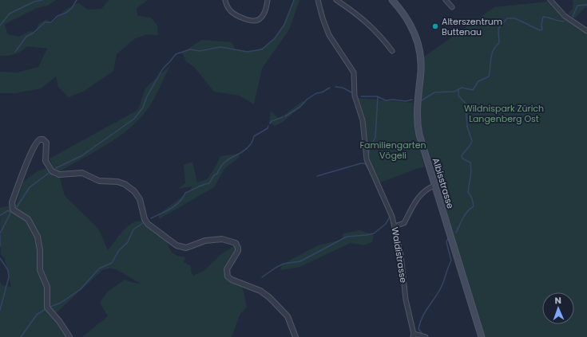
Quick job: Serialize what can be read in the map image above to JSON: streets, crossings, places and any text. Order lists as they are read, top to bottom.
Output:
{
  "streets": {
    "main road": ["Albisstrasse"],
    "street": ["Waldistrasse"]
  },
  "parks": ["Wildnispark Zürich Langenberg Ost", "Familiengarten Vögeli"],
  "places": ["Alterszentrum Buttenau"],
  "north": "top"
}
